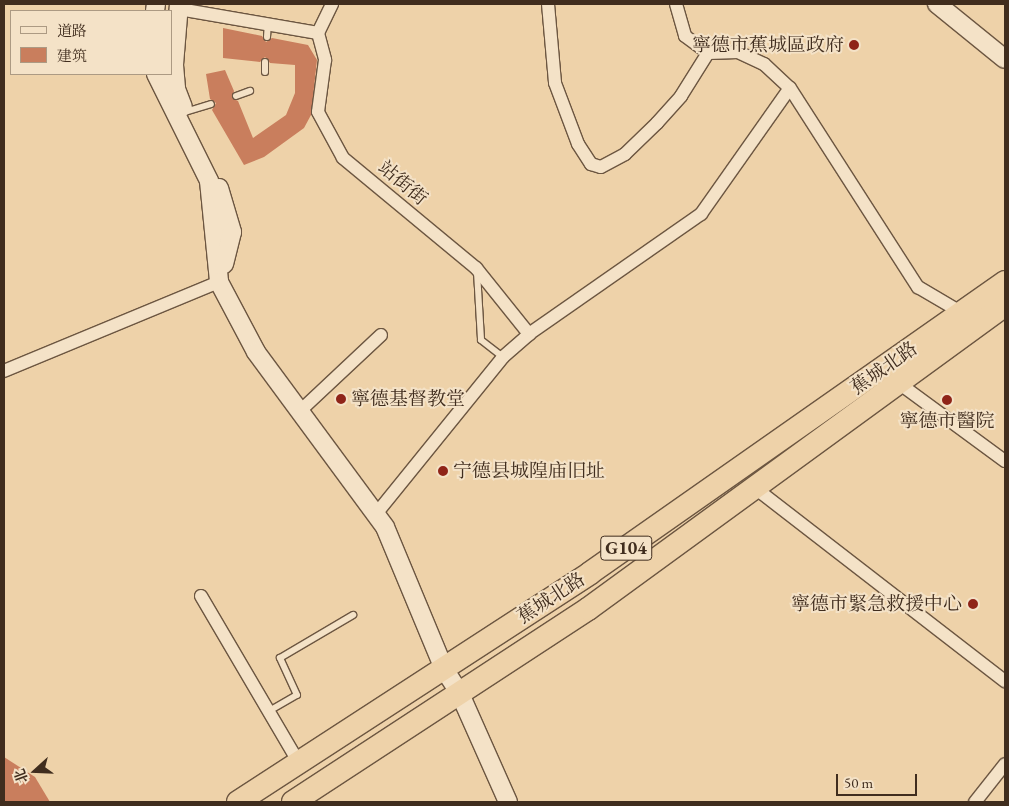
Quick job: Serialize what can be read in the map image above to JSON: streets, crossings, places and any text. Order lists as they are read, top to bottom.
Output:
{
  "streets": {
    "highway": ["蕉城北路", "G104"],
    "street": ["站街街"]
  },
  "places": [
    "寧德市蕉城區政府",
    "寧德基督教堂",
    "寧德市醫院",
    "宁德县城隍庙旧址",
    "寧德市緊急救援中心"
  ],
  "legend": ["道路", "建筑"],
  "scale_bar": "50 m",
  "north": "left"
}
